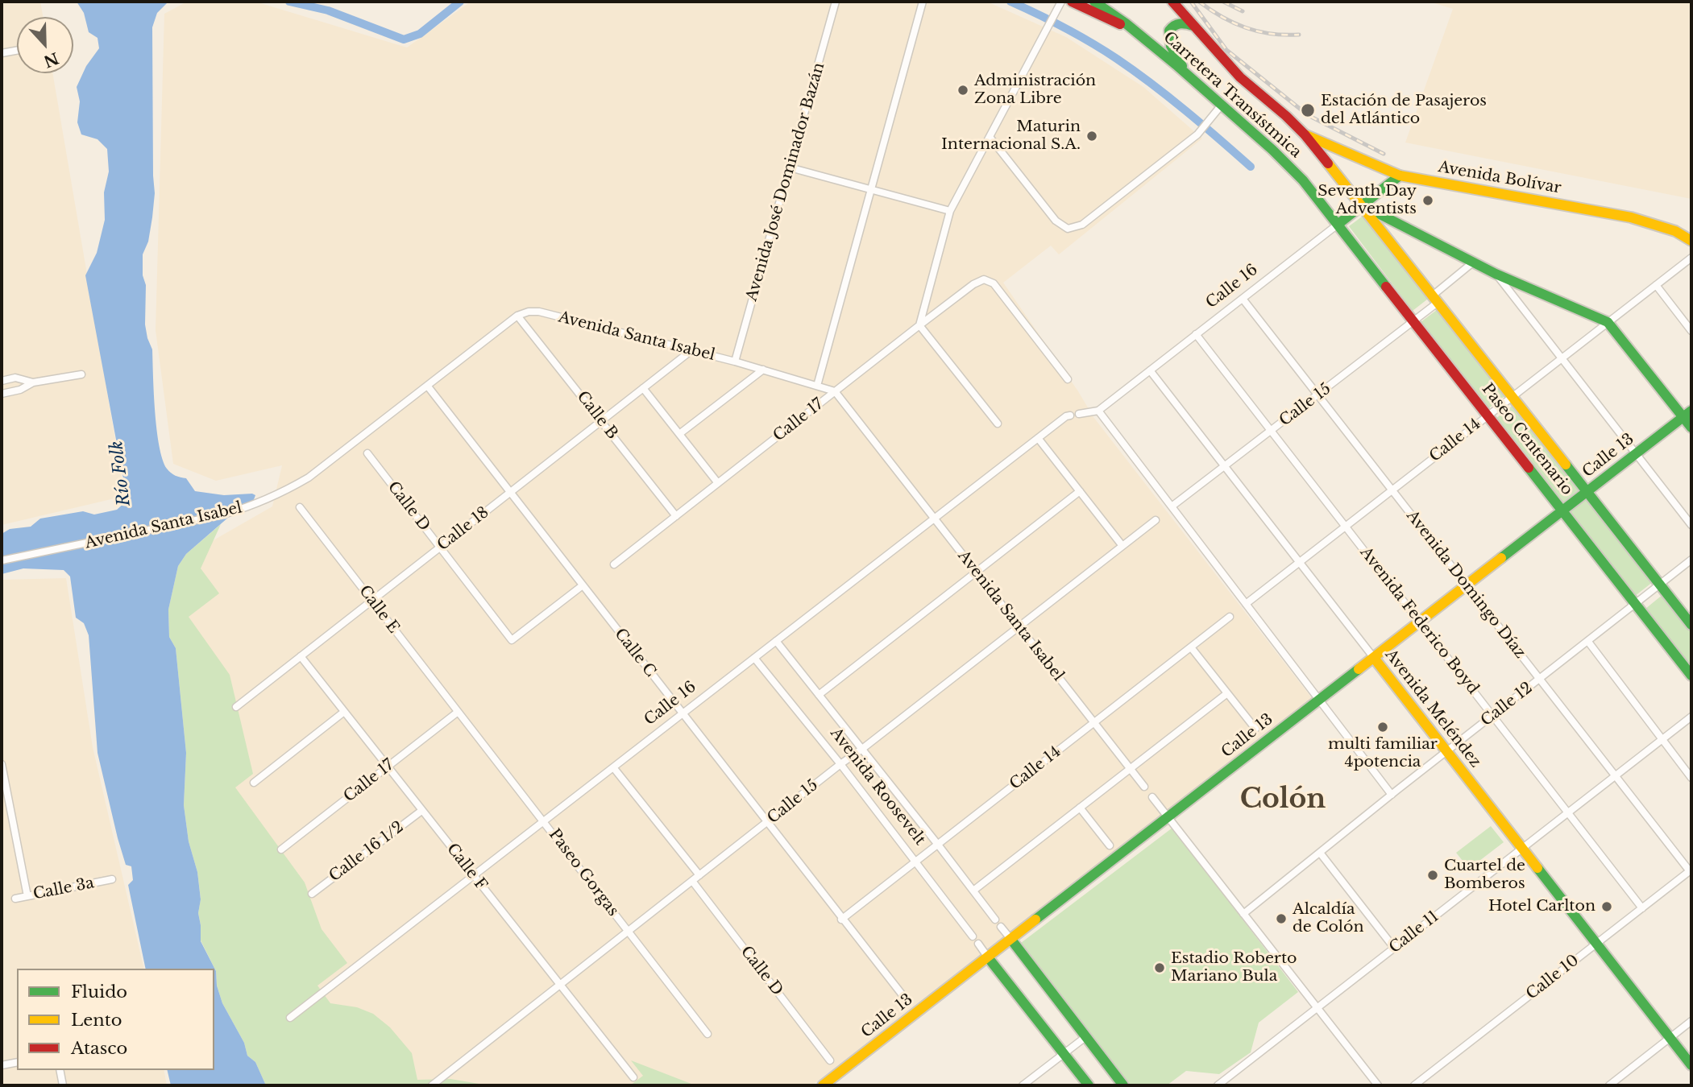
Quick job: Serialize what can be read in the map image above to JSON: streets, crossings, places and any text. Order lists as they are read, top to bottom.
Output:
{
  "streets": {
    "main road": [
      "Carretera Transístmica",
      "Avenida Bolívar",
      "Calle 16",
      "Paseo Centenario",
      "Calle 13",
      "Avenida Meléndez"
    ],
    "street": [
      "Avenida José Dominador Bazán",
      "Avenida Santa Isabel",
      "Calle 15",
      "Calle B",
      "Calle 17",
      "Calle 14",
      "Calle D",
      "Calle 18",
      "Avenida Domingo Díaz",
      "Calle E",
      "Avenida Federico Boyd",
      "Calle C",
      "Calle 12",
      "Avenida Roosevelt",
      "Calle 16 1/2",
      "Calle F",
      "Paseo Gorgas",
      "Calle 3a",
      "Calle 11",
      "Calle 10"
    ]
  },
  "crossings": [
    ["Carretera Transístmica", "Avenida Bolívar"],
    ["Carretera Transístmica", "Calle 16"],
    ["Carretera Transístmica", "Paseo Centenario"],
    ["Avenida Bolívar", "Calle 16"],
    ["Avenida José Dominador Bazán", "Avenida Santa Isabel"],
    ["Calle 16", "Avenida Santa Isabel"],
    ["Calle 16", "Paseo Centenario"],
    ["Calle 16", "Avenida Domingo Díaz"],
    ["Calle 16", "Avenida Federico Boyd"],
    ["Calle 16", "Calle C"],
    ["Calle 16", "Avenida Meléndez"],
    ["Calle 16", "Avenida Roosevelt"],
    ["Calle 16", "Calle F"],
    ["Calle 16", "Paseo Gorgas"],
    ["Avenida Santa Isabel", "Calle 15"],
    ["Avenida Santa Isabel", "Calle B"],
    ["Avenida Santa Isabel", "Calle 17"],
    ["Avenida Santa Isabel", "Calle 14"],
    ["Avenida Santa Isabel", "Calle 18"],
    ["Avenida Santa Isabel", "Calle C"],
    ["Calle 15", "Paseo Centenario"],
    ["Calle 15", "Calle D"],
    ["Calle 15", "Avenida Domingo Díaz"],
    ["Calle 15", "Avenida Federico Boyd"],
    ["Calle 15", "Calle C"],
    ["Calle 15", "Avenida Meléndez"],
    ["Calle 15", "Avenida Roosevelt"],
    ["Calle 15", "Calle F"],
    ["Calle 15", "Paseo Gorgas"],
    ["Calle B", "Calle 17"],
    ["Calle B", "Calle 18"],
    ["Calle 17", "Calle E"],
    ["Calle 17", "Calle F"],
    ["Calle 17", "Paseo Gorgas"],
    ["Paseo Centenario", "Calle 14"],
    ["Paseo Centenario", "Calle 13"],
    ["Paseo Centenario", "Calle 12"],
    ["Calle 14", "Avenida Domingo Díaz"],
    ["Calle 14", "Avenida Federico Boyd"],
    ["Calle 14", "Calle C"],
    ["Calle 14", "Avenida Meléndez"],
    ["Calle 14", "Avenida Roosevelt"],
    ["Calle 13", "Calle D"],
    ["Calle 13", "Avenida Domingo Díaz"],
    ["Calle 13", "Avenida Federico Boyd"],
    ["Calle 13", "Avenida Meléndez"],
    ["Calle D", "Calle 18"],
    ["Calle D", "Calle C"],
    ["Calle 18", "Calle E"],
    ["Calle 18", "Calle C"],
    ["Calle 18", "Calle F"],
    ["Avenida Domingo Díaz", "Calle 12"],
    ["Avenida Domingo Díaz", "Calle 11"],
    ["Avenida Domingo Díaz", "Calle 10"],
    ["Calle E", "Paseo Gorgas"],
    ["Avenida Federico Boyd", "Calle 12"],
    ["Avenida Federico Boyd", "Calle 11"],
    ["Avenida Federico Boyd", "Calle 10"],
    ["Calle 12", "Avenida Meléndez"],
    ["Avenida Meléndez", "Calle 11"],
    ["Avenida Meléndez", "Calle 10"],
    ["Calle 16 1/2", "Calle F"]
  ],
  "districts": ["Colón"],
  "water": ["Río Folk"],
  "places": [
    "Administración Zona Libre",
    "Estación de Pasajeros del Atlántico",
    "Maturin Internacional S.A.",
    "Seventh Day Adventists",
    "multi familiar 4potencia",
    "Cuartel de Bomberos",
    "Hotel Carlton",
    "Alcaldía de Colón",
    "Estadio Roberto Mariano Bula"
  ],
  "legend": ["Fluido", "Lento", "Atasco"],
  "north": "bottom"
}
